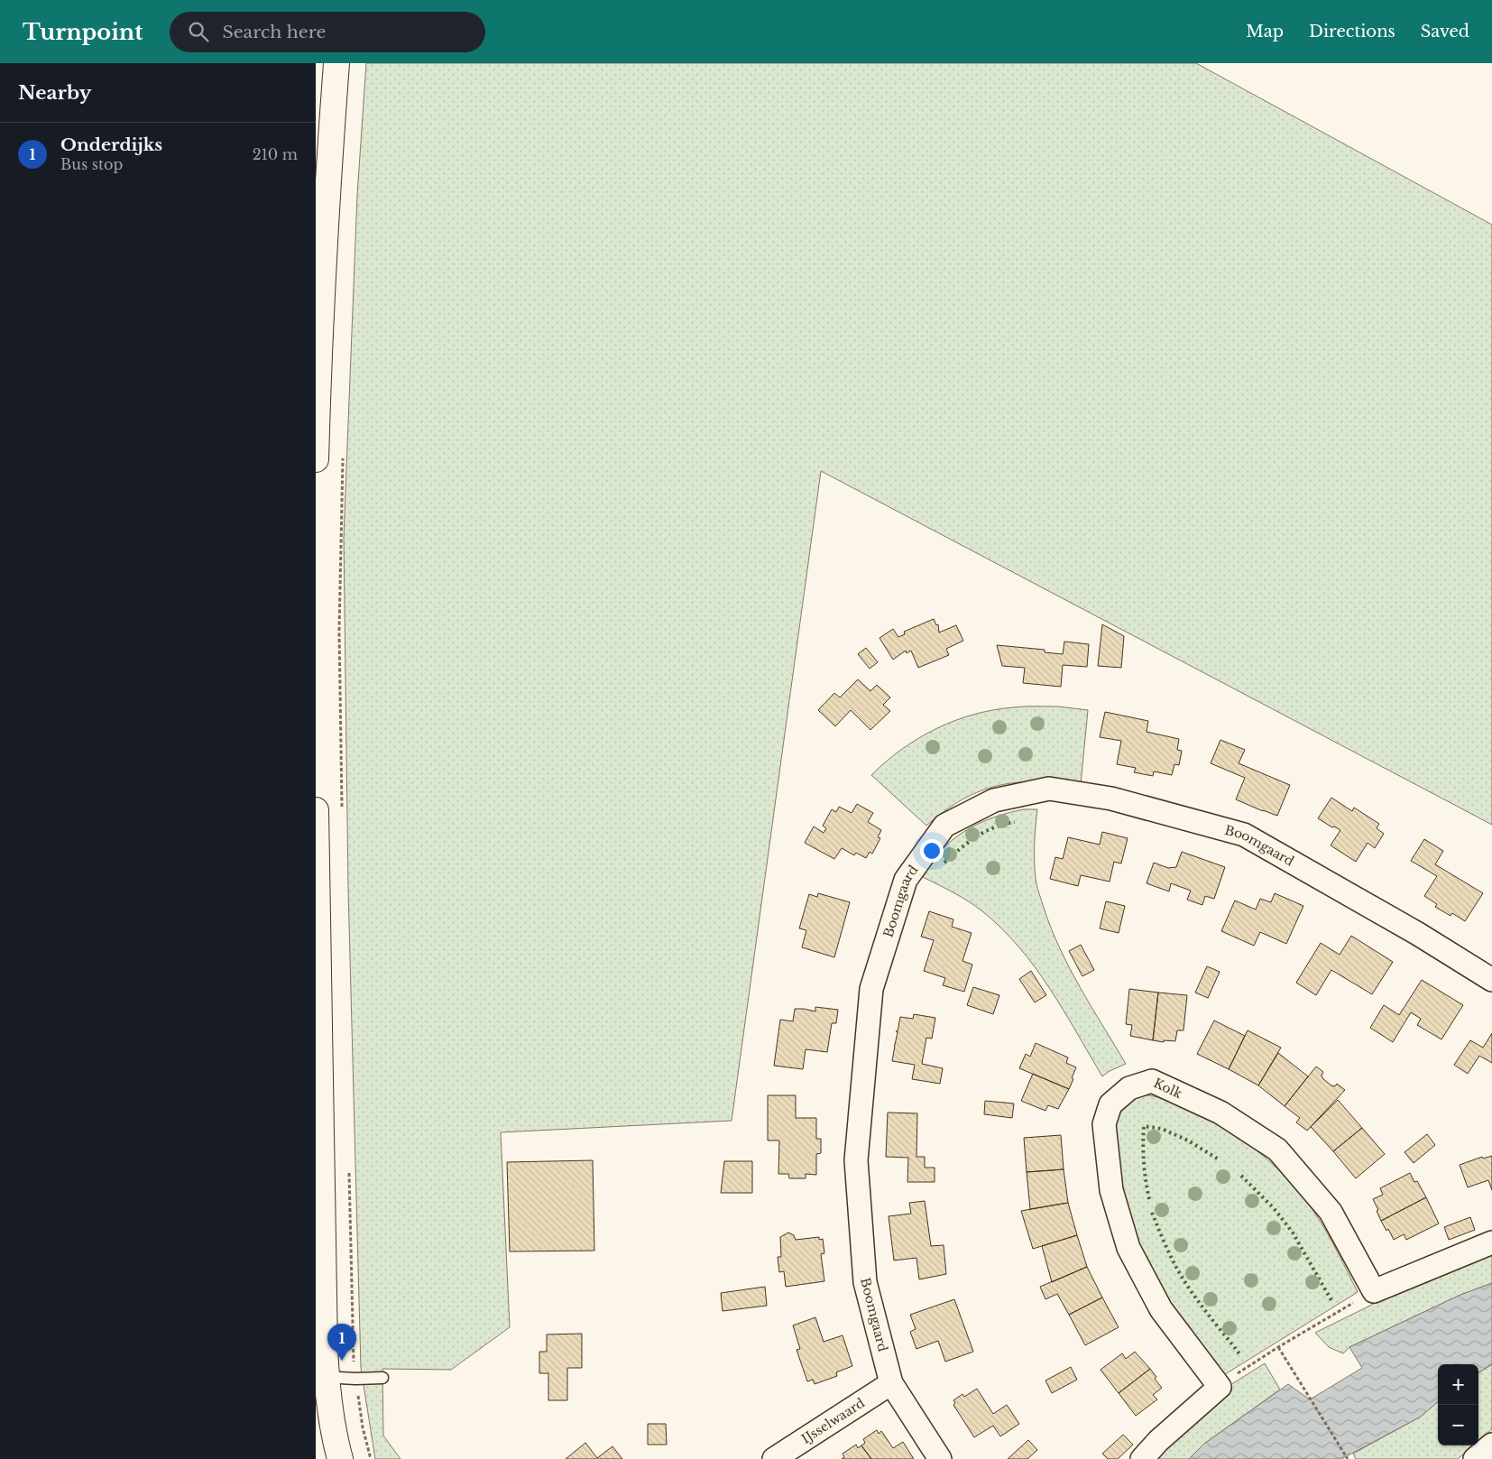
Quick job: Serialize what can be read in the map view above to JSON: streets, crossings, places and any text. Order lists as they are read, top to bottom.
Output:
{
  "streets": {
    "street": ["Boomgaard", "Kolk", "IJsselwaard"]
  },
  "crossings": [
    ["Boomgaard", "IJsselwaard"]
  ],
  "page": {
    "header": "Turnpoint",
    "search": "Search here",
    "nav": ["Map", "Directions", "Saved"],
    "heading": "Nearby",
    "list": [
      {
        "mark": "1",
        "name": "Onderdijks",
        "note": "Bus stop",
        "value": "210 m"
      }
    ],
    "pins": "1",
    "map_buttons": ["+", "−"]
  }
}
